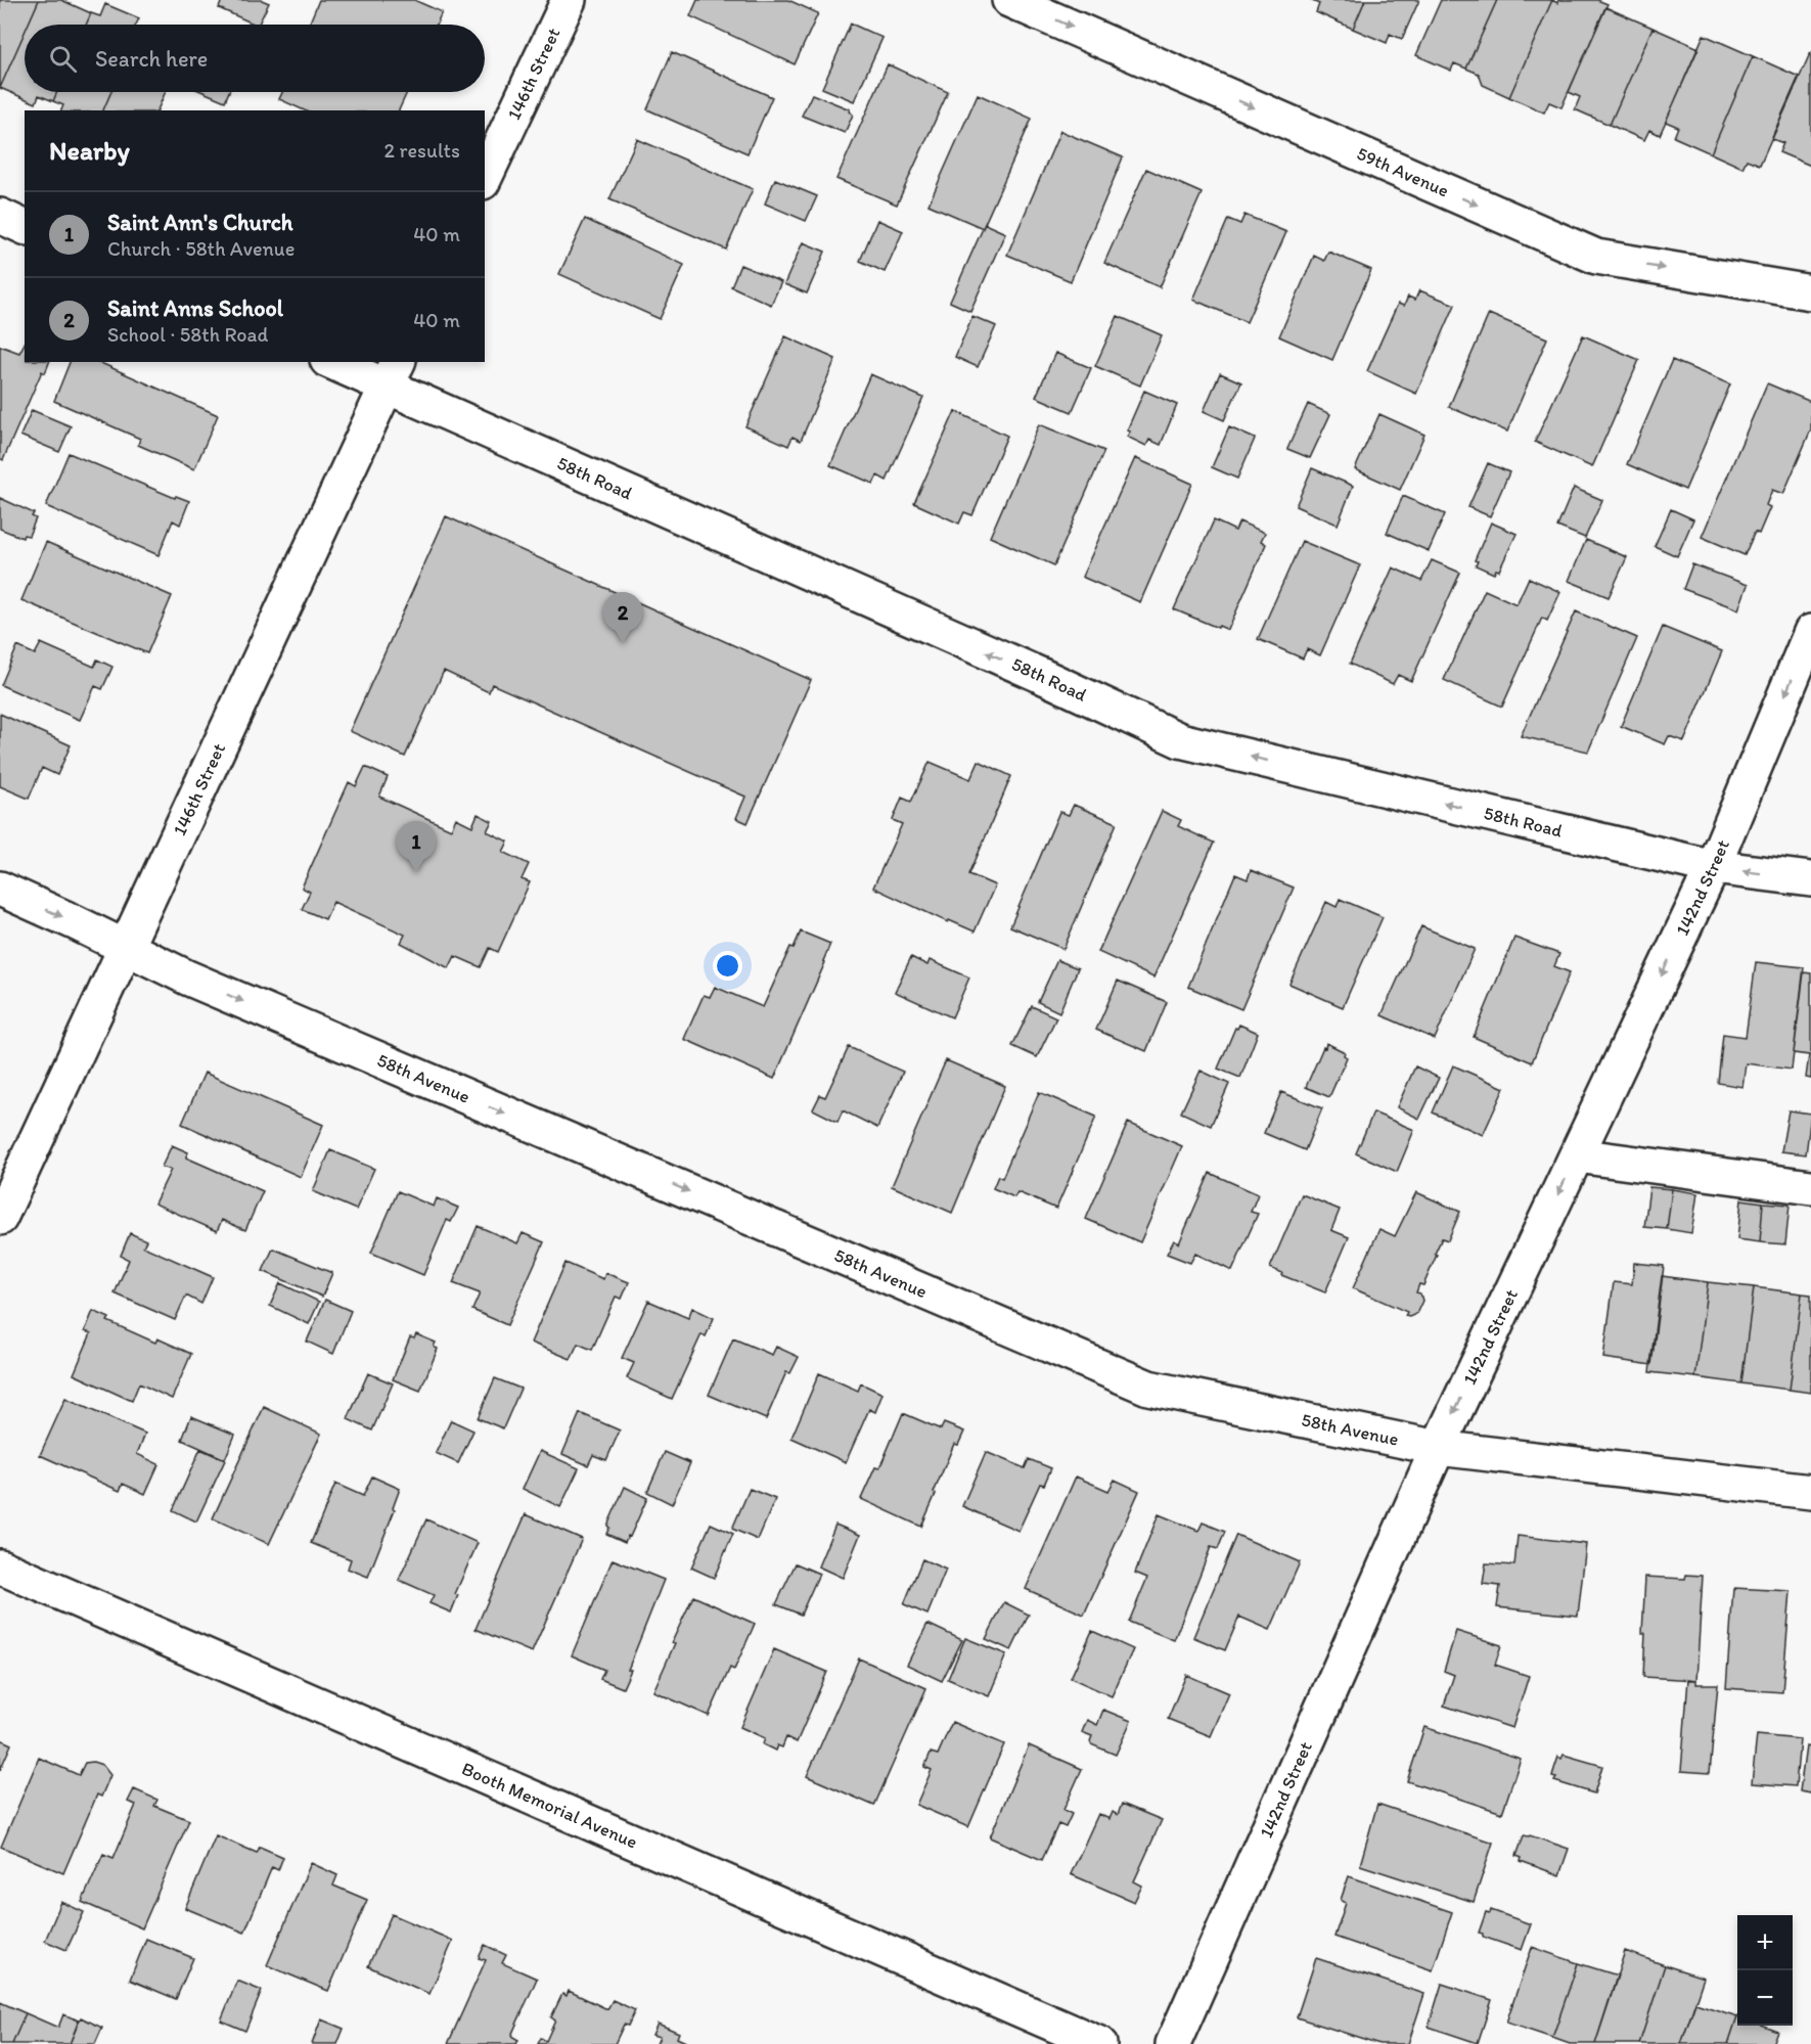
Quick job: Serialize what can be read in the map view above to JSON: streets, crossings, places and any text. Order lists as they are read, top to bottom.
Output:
{
  "streets": {
    "street": [
      "146th Street",
      "59th Avenue",
      "58th Road",
      "142nd Street",
      "58th Avenue",
      "Booth Memorial Avenue"
    ]
  },
  "crossings": [
    ["146th Street", "58th Road"],
    ["146th Street", "58th Avenue"],
    ["58th Road", "142nd Street"],
    ["142nd Street", "58th Avenue"]
  ],
  "one_way": [
    "59th Avenue",
    "58th Road",
    "142nd Street",
    "58th Avenue"
  ],
  "page": {
    "search": "Search here",
    "heading": ["Nearby", "2 results"],
    "list": [
      {
        "mark": "1",
        "name": "Saint Ann's Church",
        "note": "Church · 58th Avenue",
        "value": "40 m"
      },
      {
        "mark": "2",
        "name": "Saint Anns School",
        "note": "School · 58th Road",
        "value": "40 m"
      }
    ],
    "pins": ["2", "1"],
    "map_buttons": ["+", "−"]
  }
}
